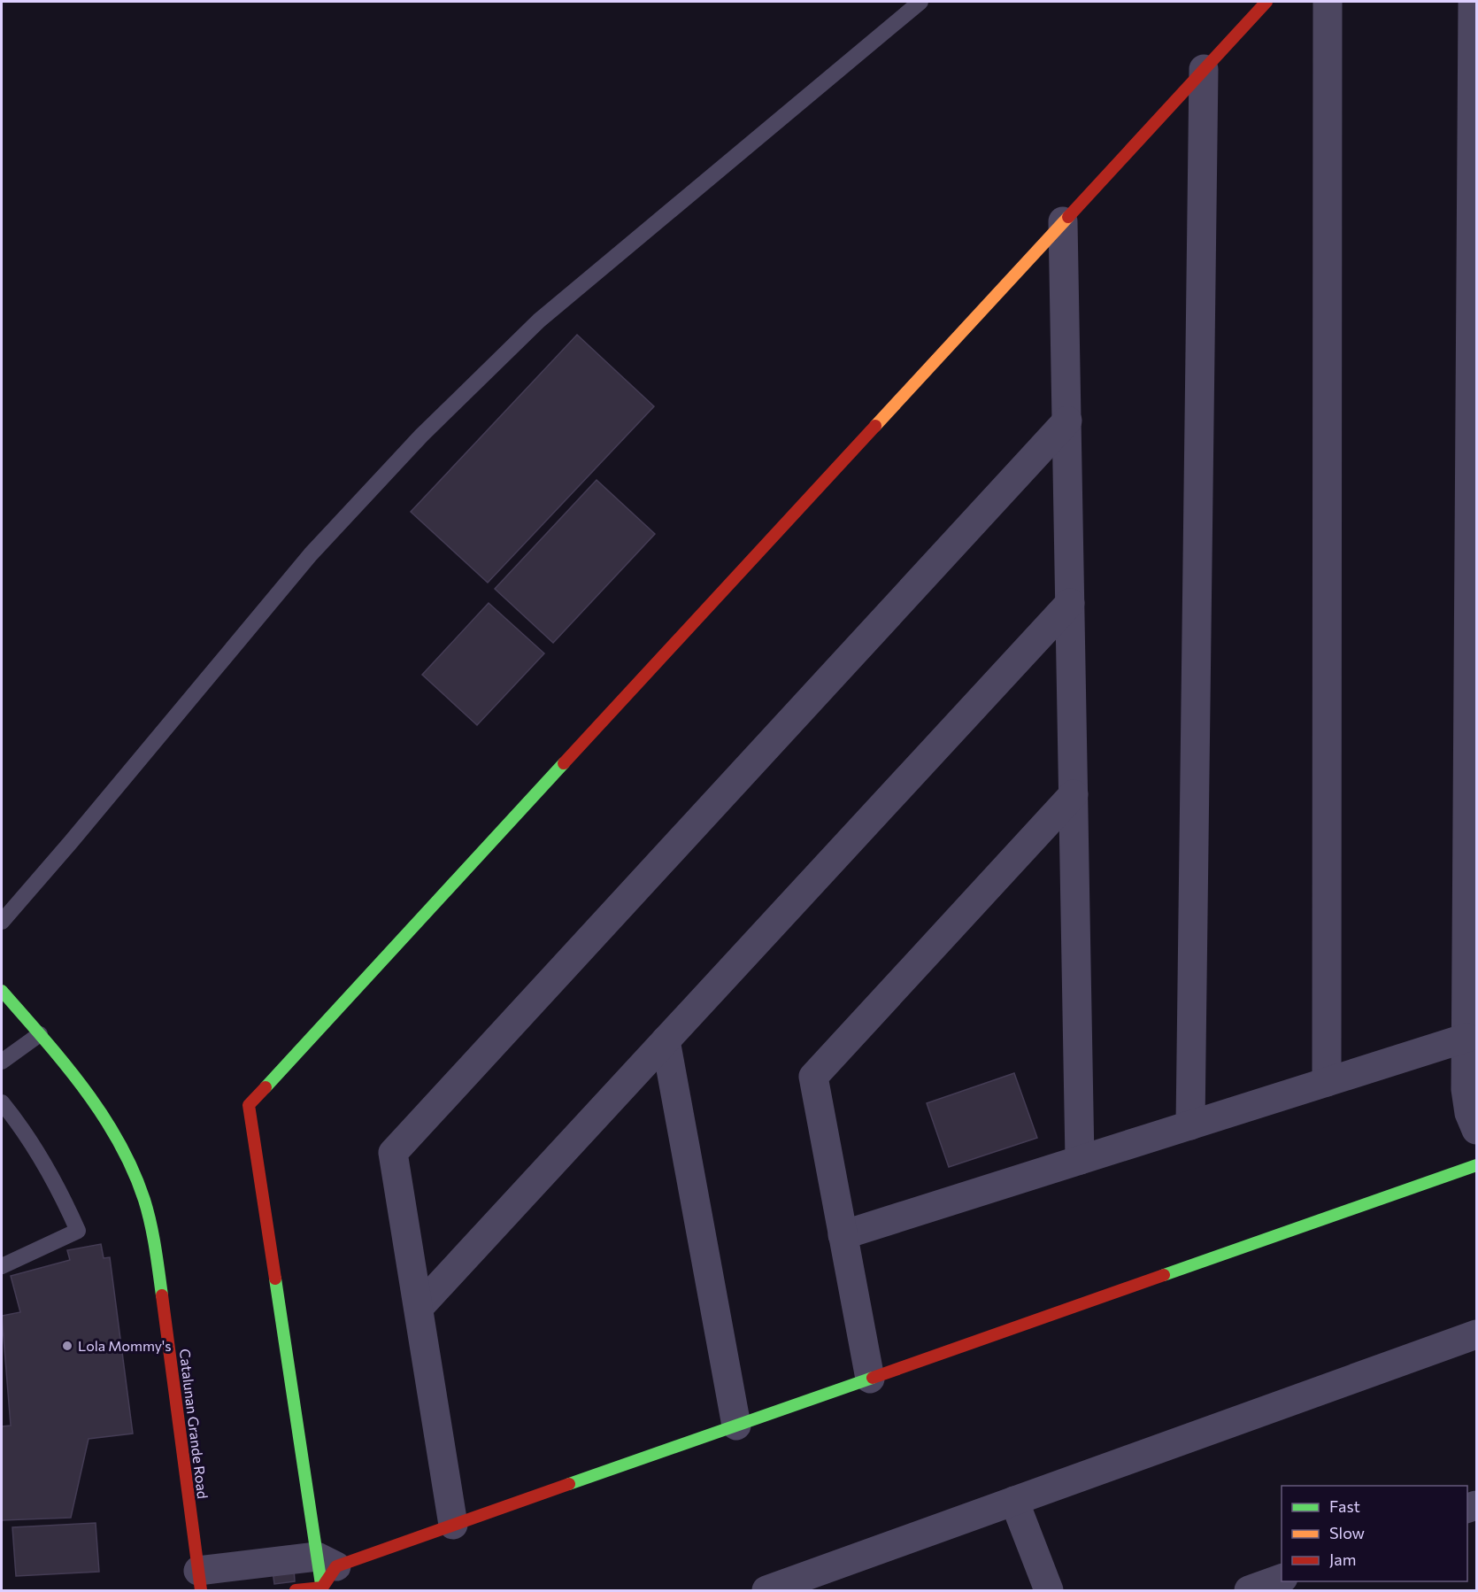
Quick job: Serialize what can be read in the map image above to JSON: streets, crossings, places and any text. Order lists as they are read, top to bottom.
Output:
{
  "streets": {
    "street": ["Catalunan Grande Road"]
  },
  "places": ["Lola Mommy's"],
  "legend": ["Fast", "Slow", "Jam"]
}
